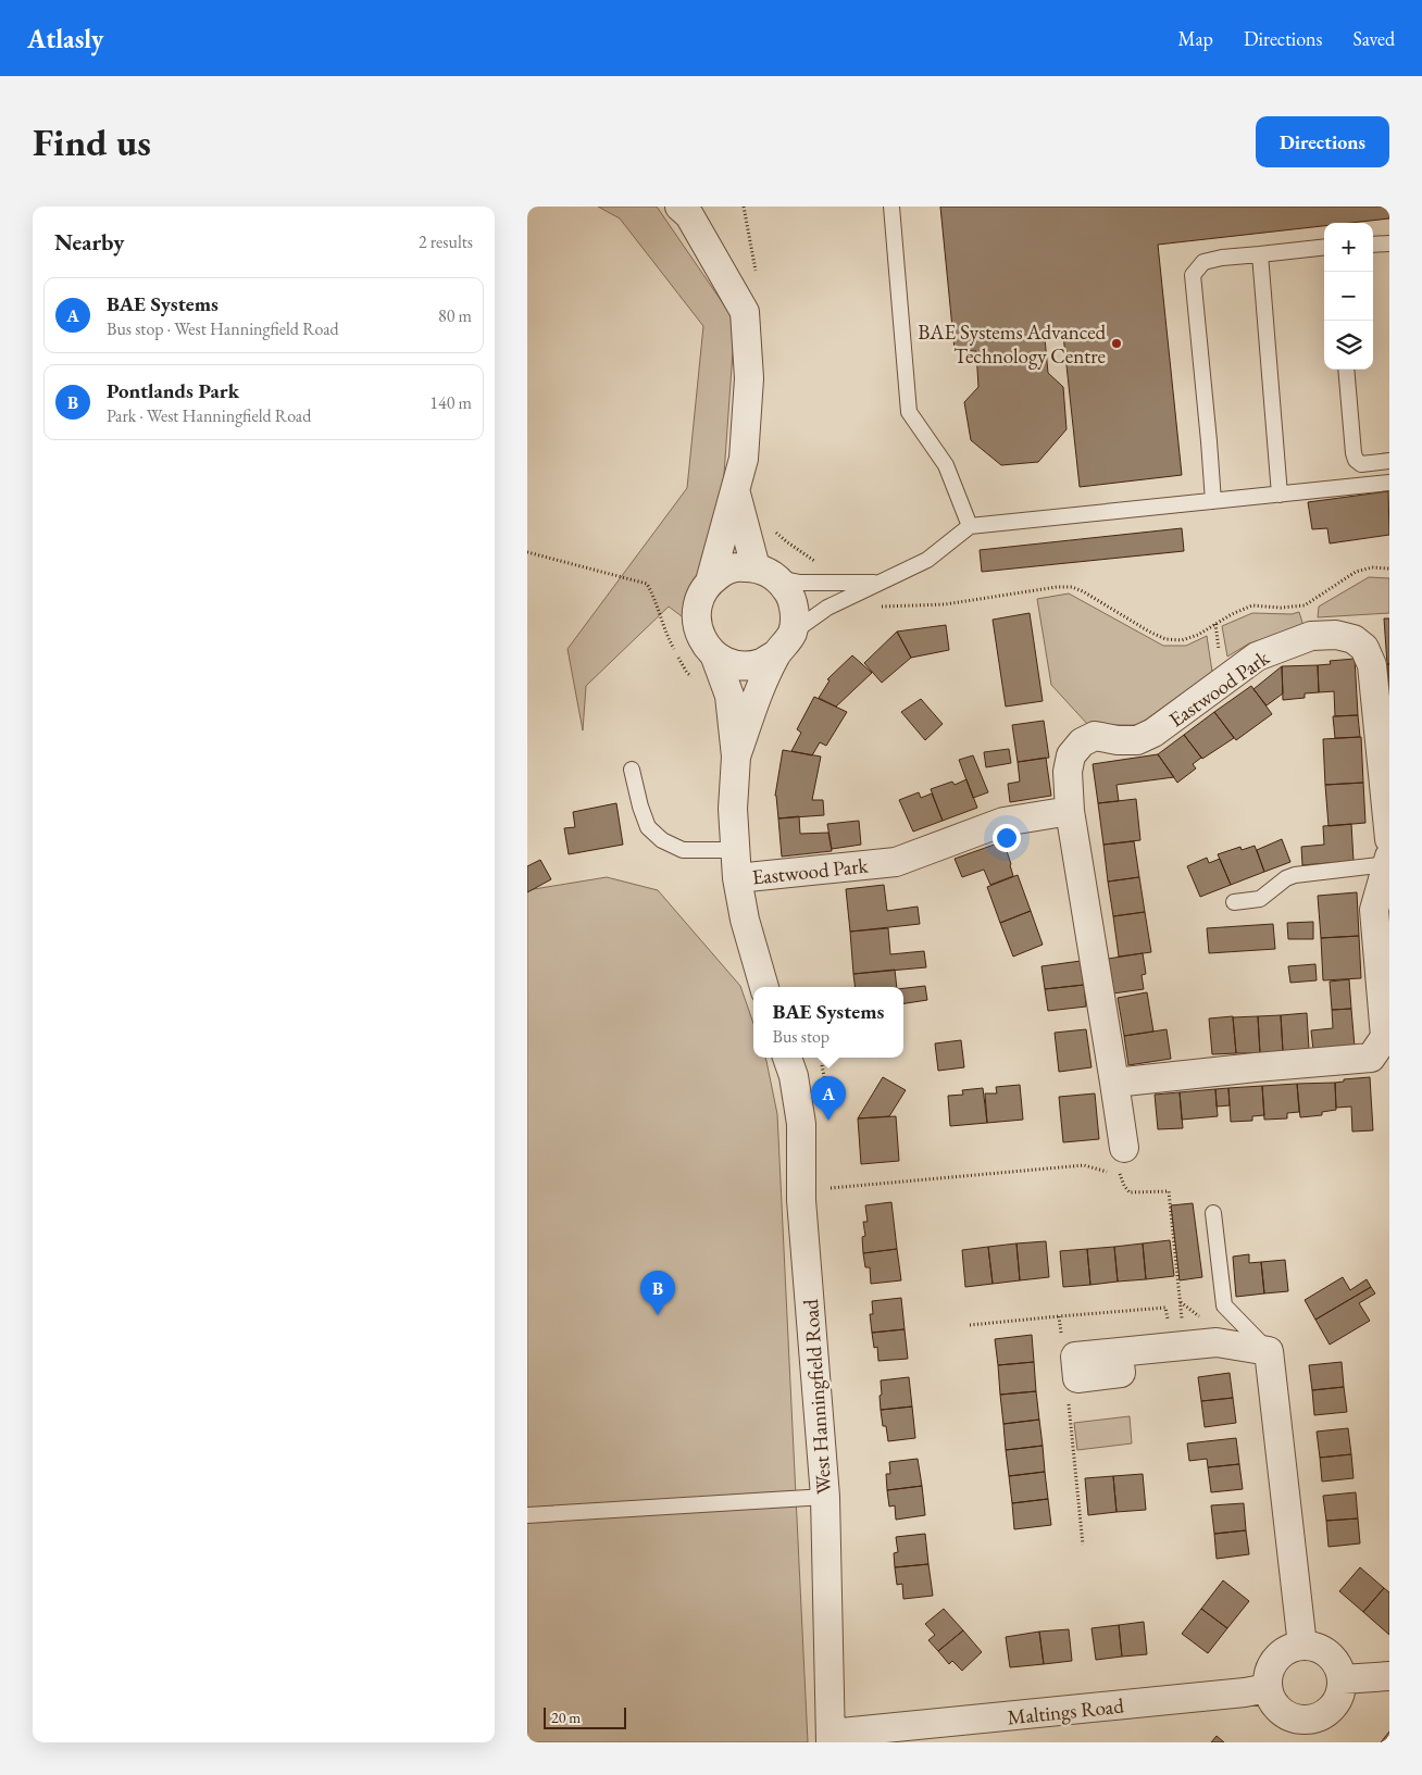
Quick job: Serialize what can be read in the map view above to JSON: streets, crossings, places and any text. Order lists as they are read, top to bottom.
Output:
{
  "streets": {
    "street": ["Eastwood Park", "West Hanningfield Road", "Maltings Road"]
  },
  "crossings": [
    ["West Hanningfield Road", "Maltings Road"]
  ],
  "places": ["BAE Systems Advanced Technology Centre"],
  "scale_bar": "20 m",
  "page": {
    "header": "Atlasly",
    "nav": ["Map", "Directions", "Saved"],
    "buttons": "Directions",
    "title": "Find us",
    "heading": ["Nearby", "2 results"],
    "map_buttons": ["+", "−"],
    "list": [
      {
        "mark": "A",
        "name": "BAE Systems",
        "note": "Bus stop · West Hanningfield Road",
        "value": "80 m"
      },
      {
        "mark": "B",
        "name": "Pontlands Park",
        "note": "Park · West Hanningfield Road",
        "value": "140 m"
      }
    ],
    "popup": ["BAE Systems", "Bus stop"],
    "pins": ["A", "B"],
    "scale": "20 m"
  }
}
